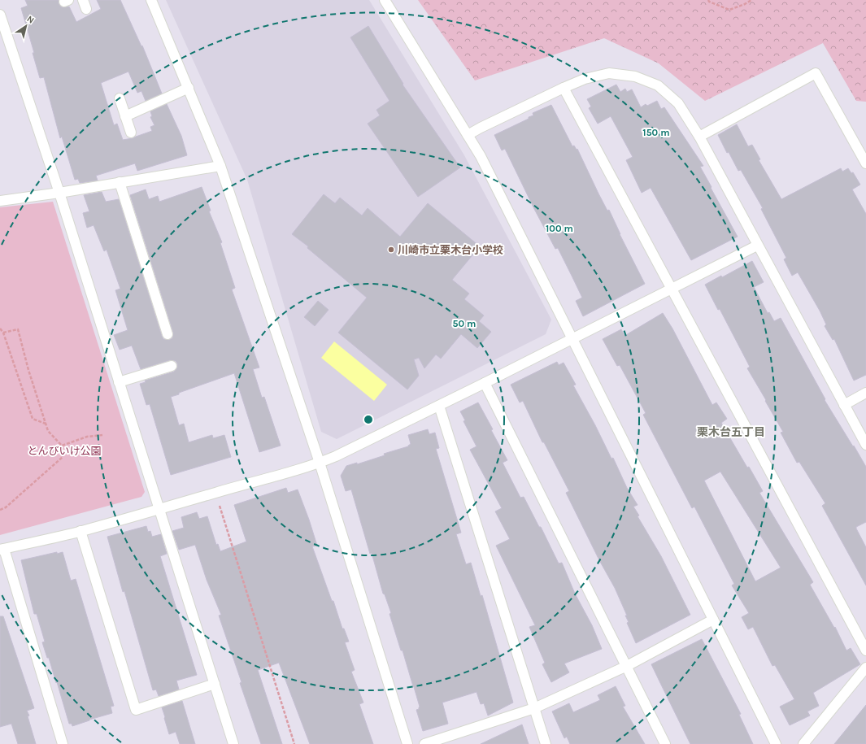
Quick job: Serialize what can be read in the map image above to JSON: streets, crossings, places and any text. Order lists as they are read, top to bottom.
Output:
{
  "districts": ["栗木台五丁目"],
  "parks": ["とんびいけ公園"],
  "places": ["川崎市立栗木台小学校"],
  "north": "top right",
  "rings": ["150 m", "100 m", "50 m"]
}
